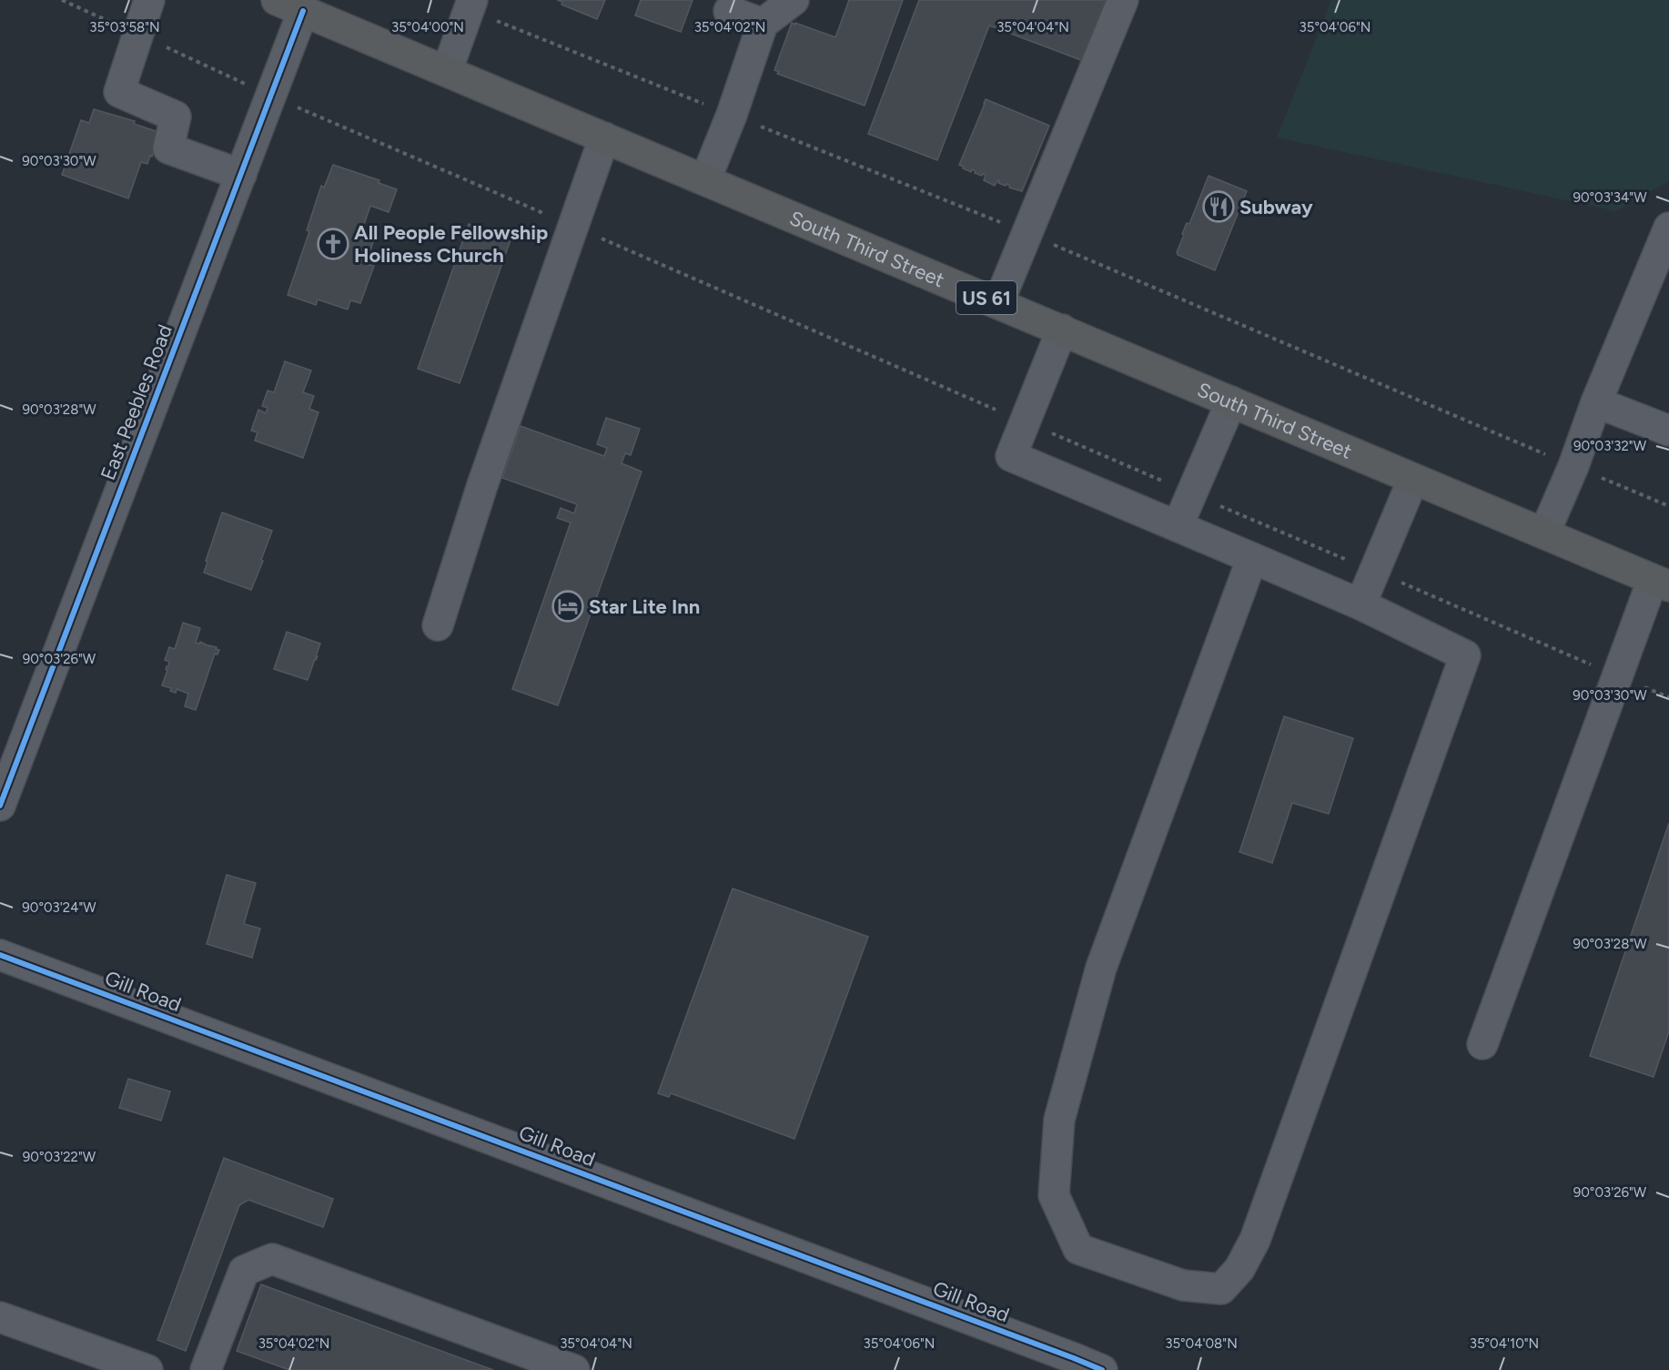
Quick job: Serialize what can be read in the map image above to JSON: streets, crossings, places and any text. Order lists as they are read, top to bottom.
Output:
{
  "streets": {
    "highway": ["South Third Street", "US 61"],
    "street": ["East Peebles Road", "Gill Road"]
  },
  "crossings": [
    ["South Third Street", "East Peebles Road"]
  ],
  "places": {
    "restaurant": ["Subway"],
    "church": ["All People Fellowship Holiness Church"],
    "hotel": ["Star Lite Inn"]
  },
  "coordinates": [
    "35°03'58\"N",
    "35°04'00\"N",
    "35°04'02\"N",
    "35°04'04\"N",
    "35°04'06\"N",
    "90°03'30\"W",
    "90°03'34\"W",
    "90°03'28\"W",
    "90°03'32\"W",
    "90°03'26\"W",
    "90°03'24\"W",
    "90°03'22\"W",
    "35°04'10\"N",
    "35°04'08\"N"
  ]
}
